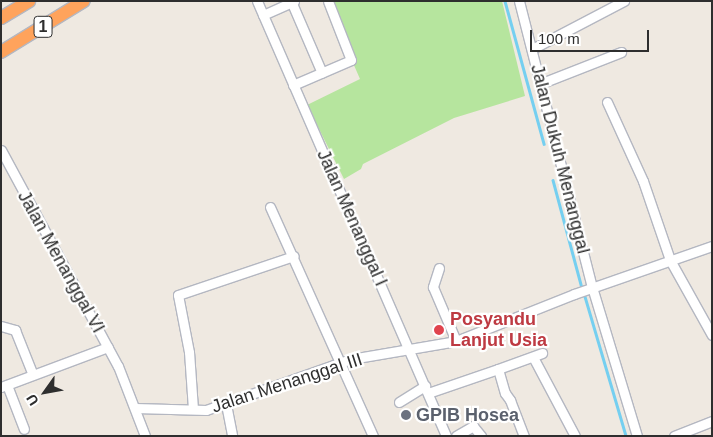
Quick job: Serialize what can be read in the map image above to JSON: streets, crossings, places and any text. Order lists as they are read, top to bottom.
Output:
{
  "streets": {
    "highway": ["1"],
    "street": [
      "Jalan Dukuh Menanggal",
      "Jalan Menanggal I",
      "Jalan Menanggal VI",
      "Jalan Menanggal III"
    ]
  },
  "crossings": [
    ["Jalan Dukuh Menanggal", "Jalan Menanggal III"],
    ["Jalan Menanggal I", "Jalan Menanggal III"],
    ["Jalan Menanggal VI", "Jalan Menanggal III"]
  ],
  "places": ["Posyandu Lanjut Usia", "GPIB Hosea"],
  "scale_bar": "100 m",
  "north": "bottom left"
}
